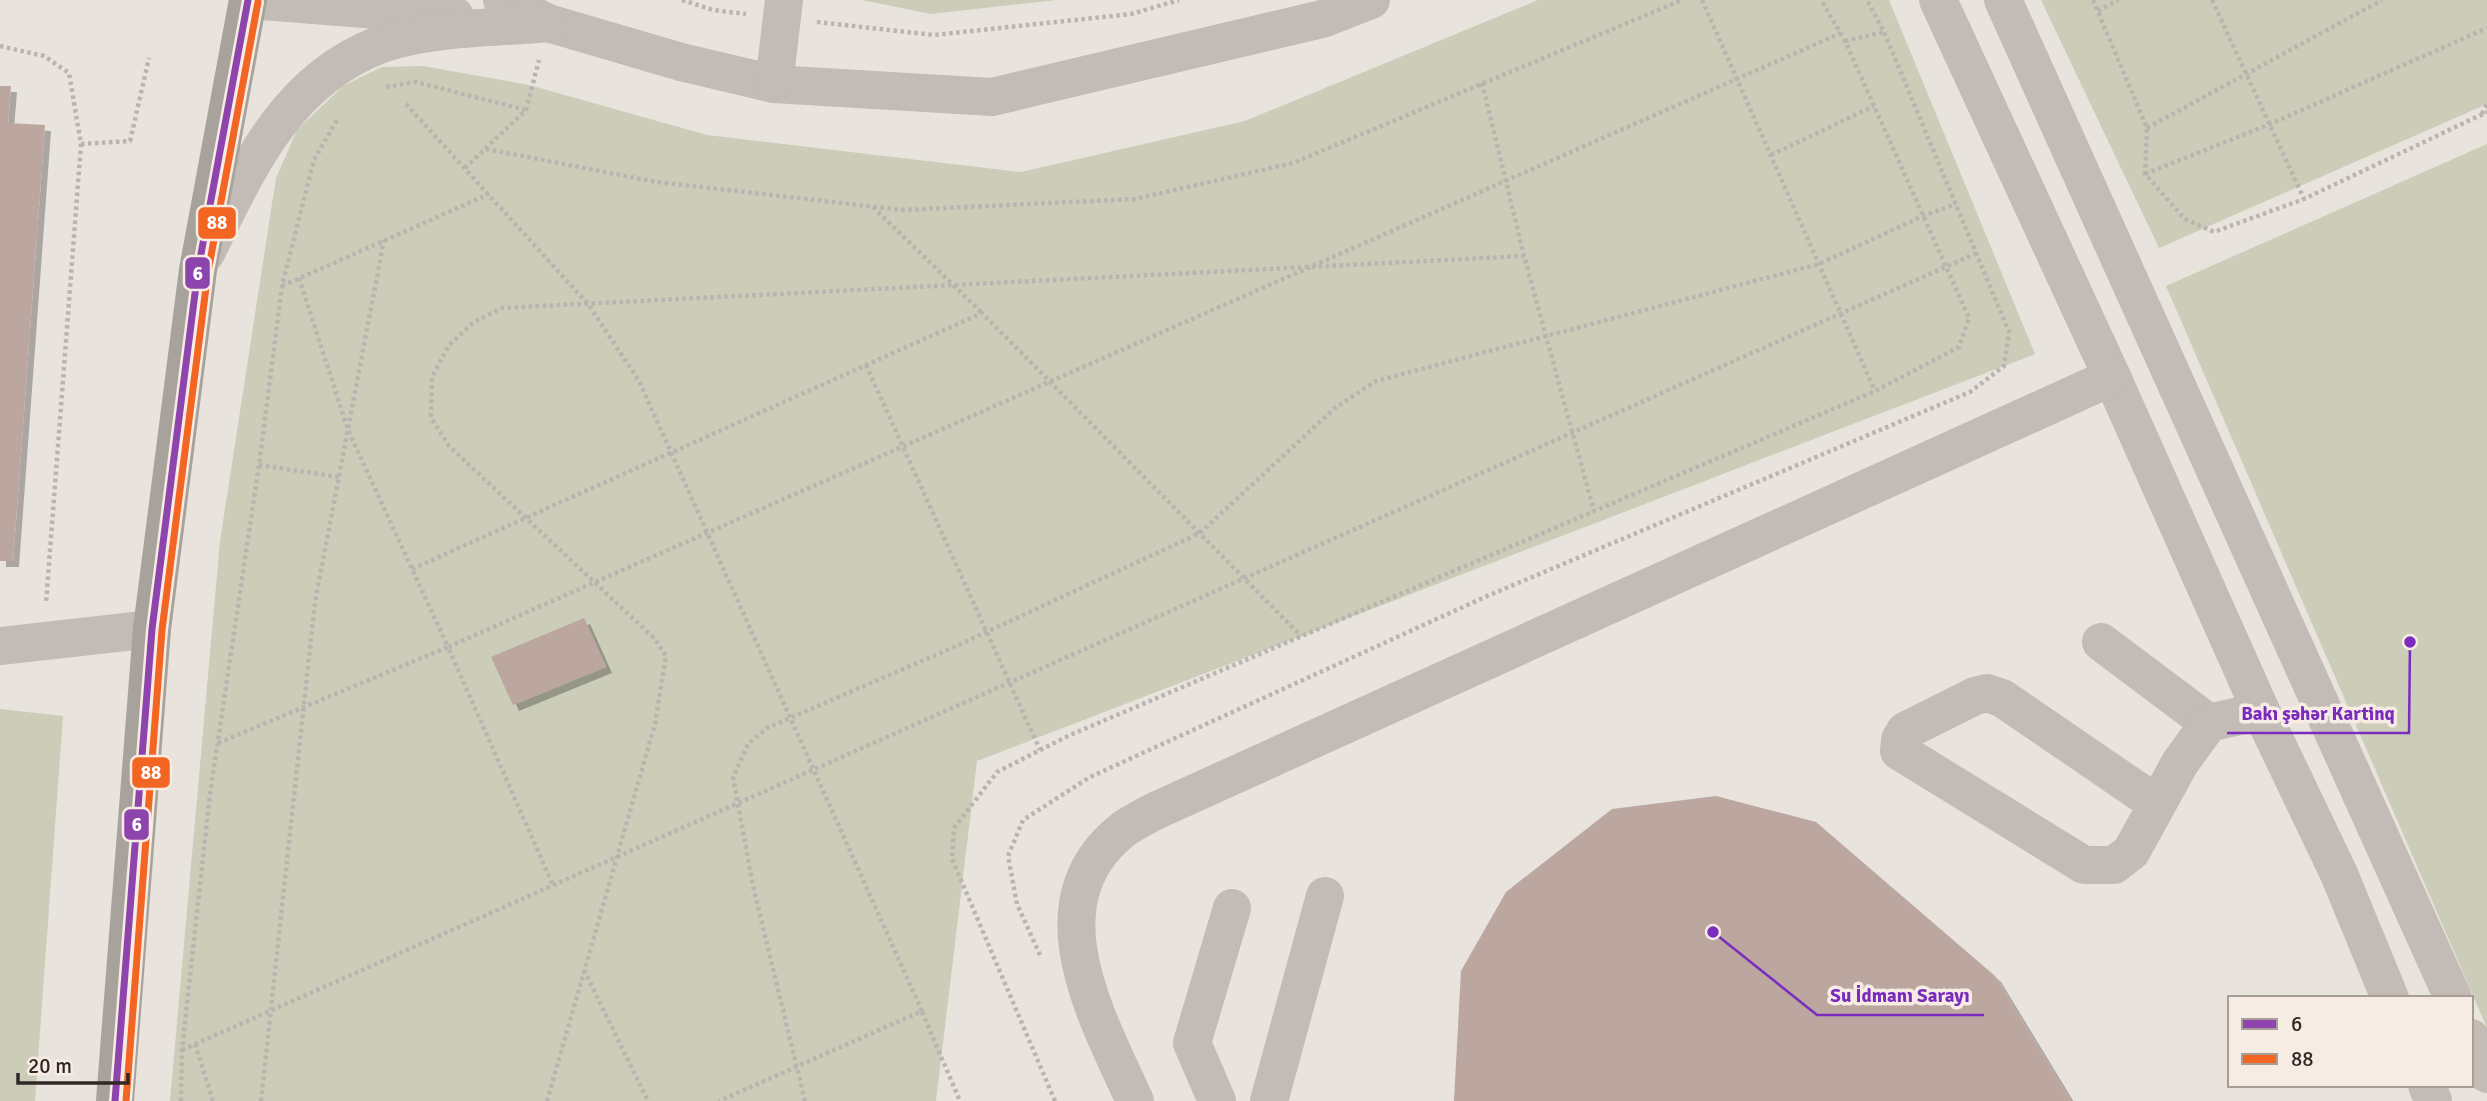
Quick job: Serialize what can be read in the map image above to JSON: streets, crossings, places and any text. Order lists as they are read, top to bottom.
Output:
{
  "places": ["Bakı şəhər Kartinq", "Su İdmanı Sarayı"],
  "lines": ["transit line 6", "transit line 88"],
  "legend": ["6", "88"],
  "scale_bar": "20 m"
}
